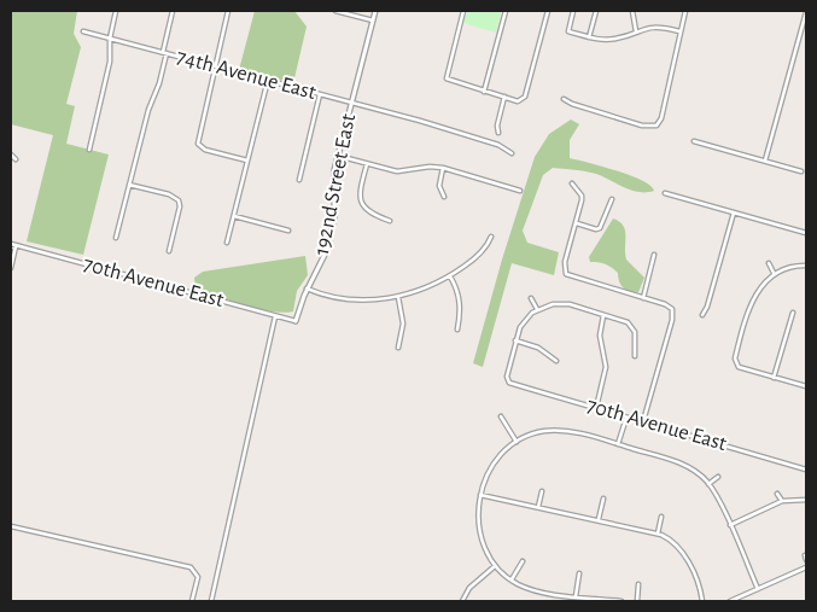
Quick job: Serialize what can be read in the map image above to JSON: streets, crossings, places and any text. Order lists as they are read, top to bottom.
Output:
{
  "streets": {
    "street": ["74th Avenue East", "192nd Street East", "70th Avenue East"]
  },
  "crossings": [
    ["74th Avenue East", "192nd Street East"],
    ["192nd Street East", "70th Avenue East"]
  ]
}
